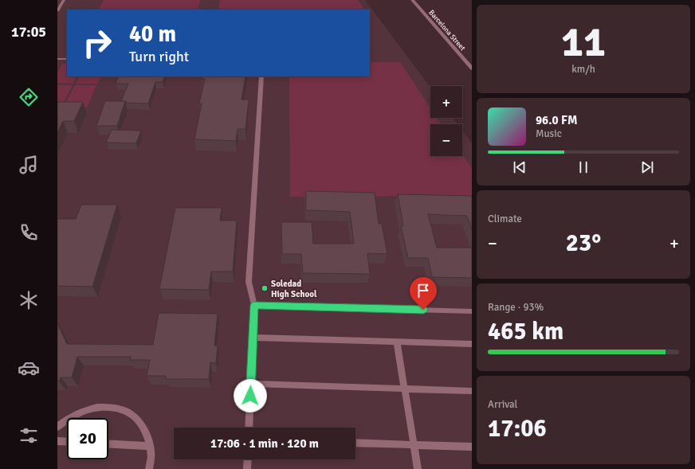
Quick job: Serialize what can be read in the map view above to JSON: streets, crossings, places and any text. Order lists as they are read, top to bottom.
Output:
{
  "streets": {
    "street": ["Barcelona Street"]
  },
  "places": ["Soledad High School"],
  "page": {
    "tabs": "17:05",
    "tile": [
      ["11", "km/h"],
      "Climate",
      ["Range · 93%", "465 km"],
      ["Arrival", "17:06"]
    ],
    "turn": ["40 m", "Turn right"],
    "map_buttons": ["+", "−"],
    "song": ["96.0 FM", "Music"],
    "heat": ["−", "23°", "+"],
    "limit": "20",
    "trip": "17:06 · 1 min · 120 m"
  }
}
